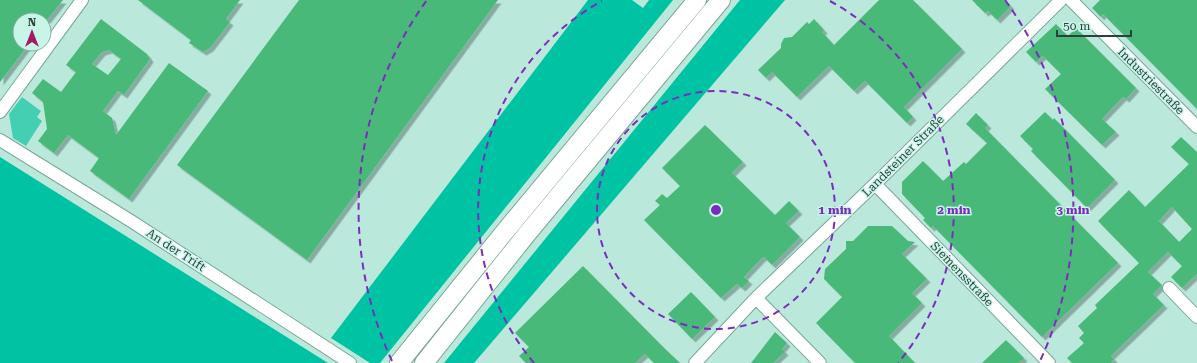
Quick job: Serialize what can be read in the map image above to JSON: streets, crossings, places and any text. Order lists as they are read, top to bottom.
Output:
{
  "streets": {
    "street": [
      "Industriestraße",
      "Landsteiner Straße",
      "An der Trift",
      "Siemensstraße"
    ]
  },
  "crossings": [
    ["Landsteiner Straße", "Siemensstraße"]
  ],
  "scale_bar": "50 m",
  "north": "top",
  "rings": ["1 min", "2 min", "3 min"]
}
